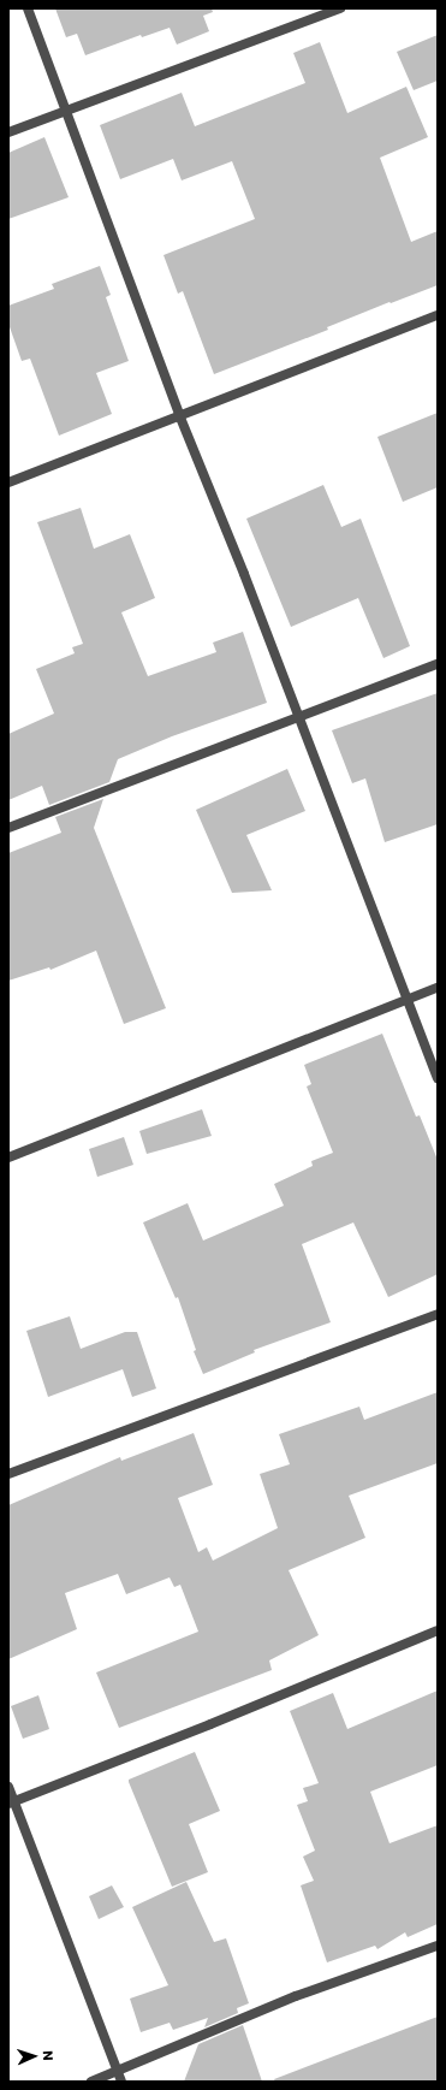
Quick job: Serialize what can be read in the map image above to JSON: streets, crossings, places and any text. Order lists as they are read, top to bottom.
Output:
{
  "north": "right"
}
